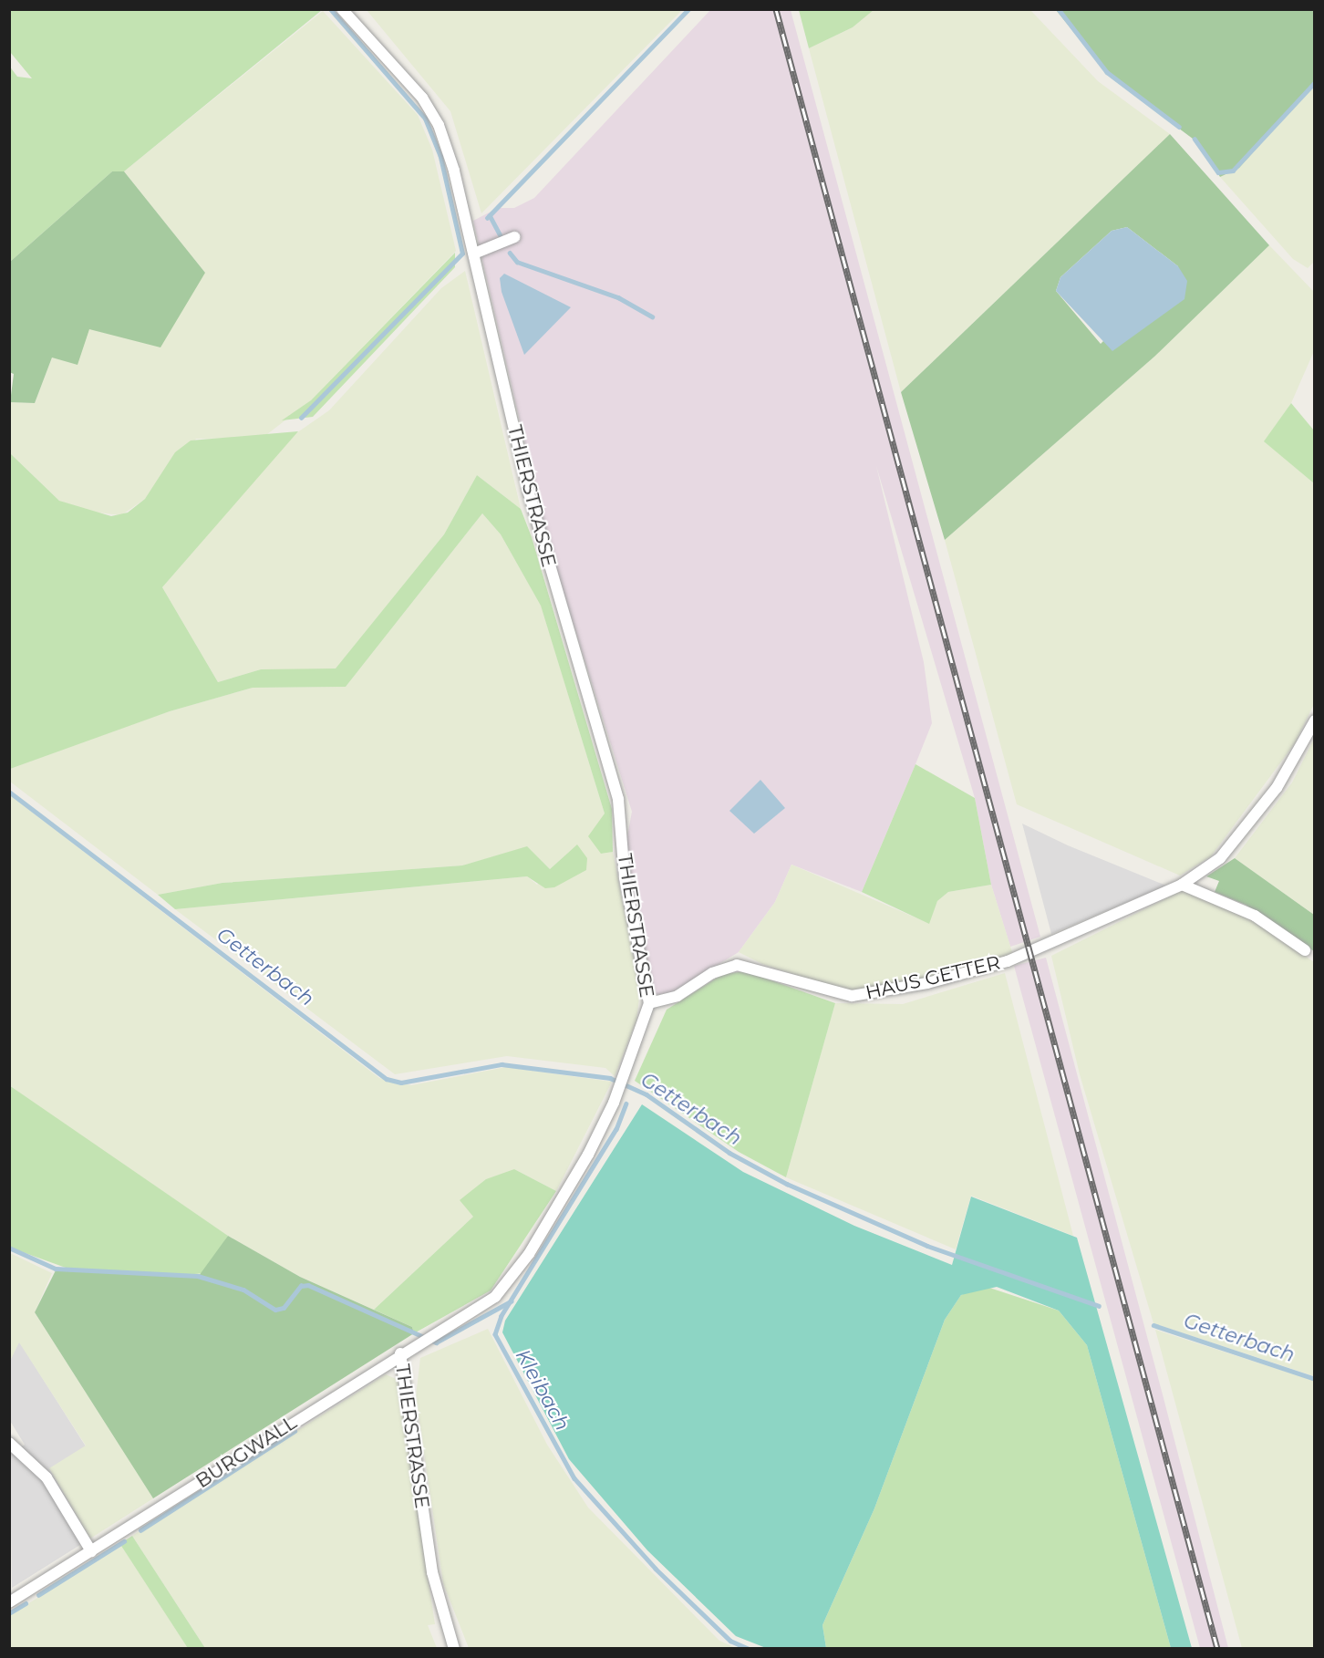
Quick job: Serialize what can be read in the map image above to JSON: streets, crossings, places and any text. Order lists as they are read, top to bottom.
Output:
{
  "streets": {
    "street": ["THIERSTRASSE", "HAUS GETTER", "BURGWALL"]
  },
  "crossings": [
    ["THIERSTRASSE", "HAUS GETTER"],
    ["THIERSTRASSE", "BURGWALL"]
  ],
  "water": ["Getterbach", "Kleibach"]
}
